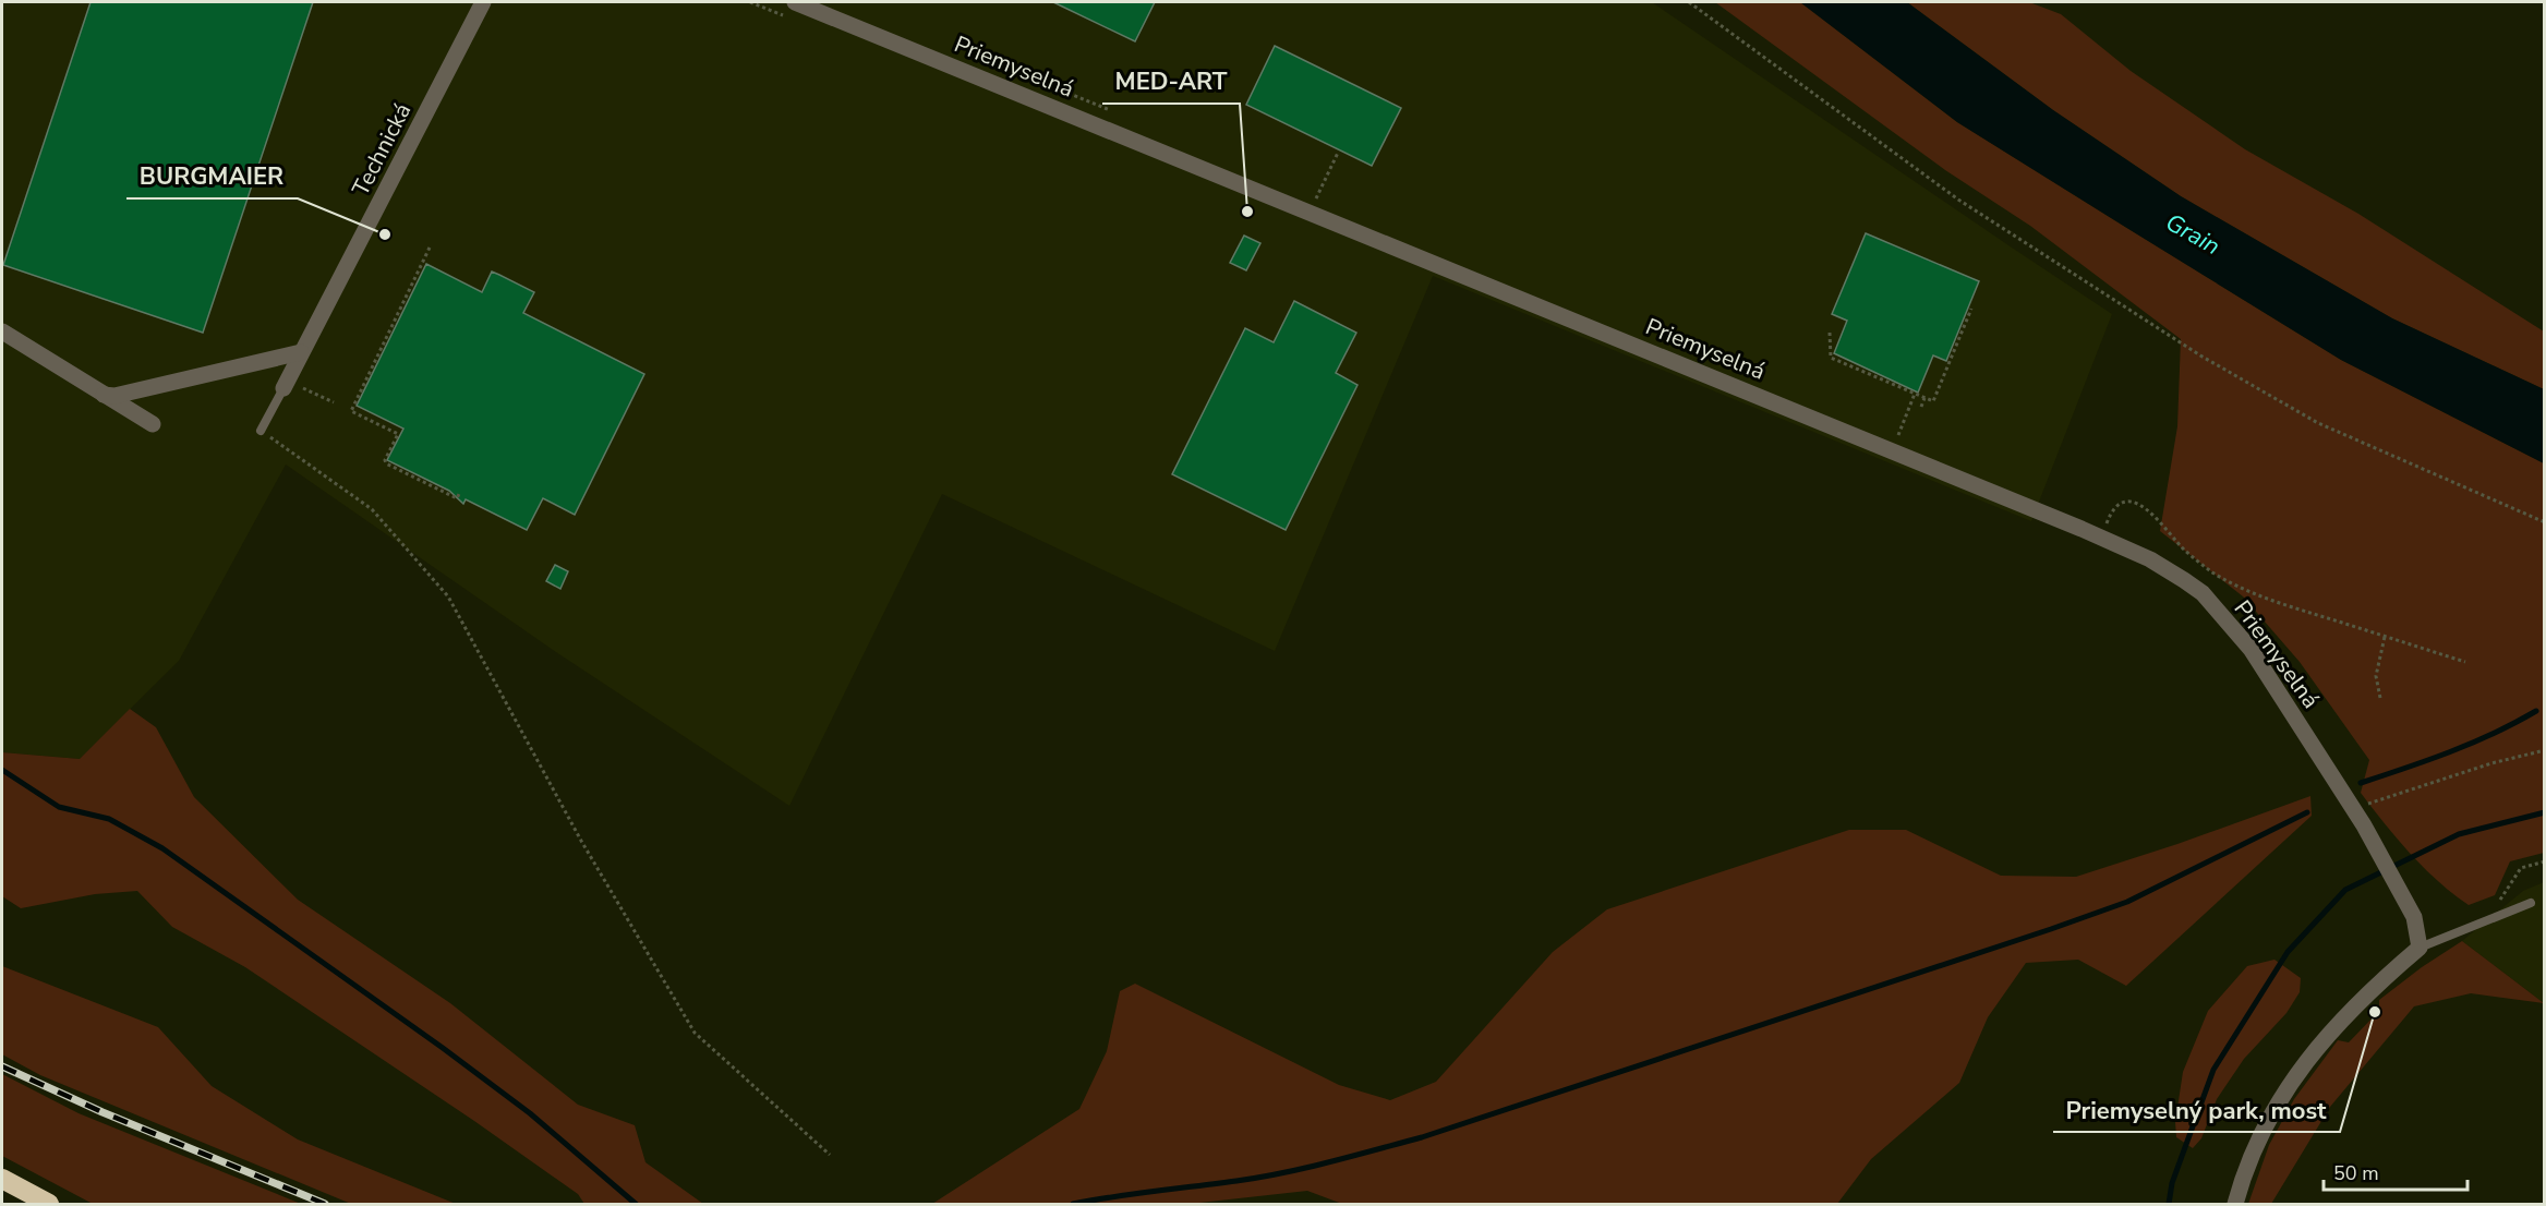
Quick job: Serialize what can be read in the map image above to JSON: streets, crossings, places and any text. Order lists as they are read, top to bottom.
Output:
{
  "streets": {
    "street": ["Priemyselná", "Technická"]
  },
  "water": ["Grain"],
  "places": ["MED-ART", "BURGMAIER", "Priemyselný park, most"],
  "scale_bar": "50 m"
}
